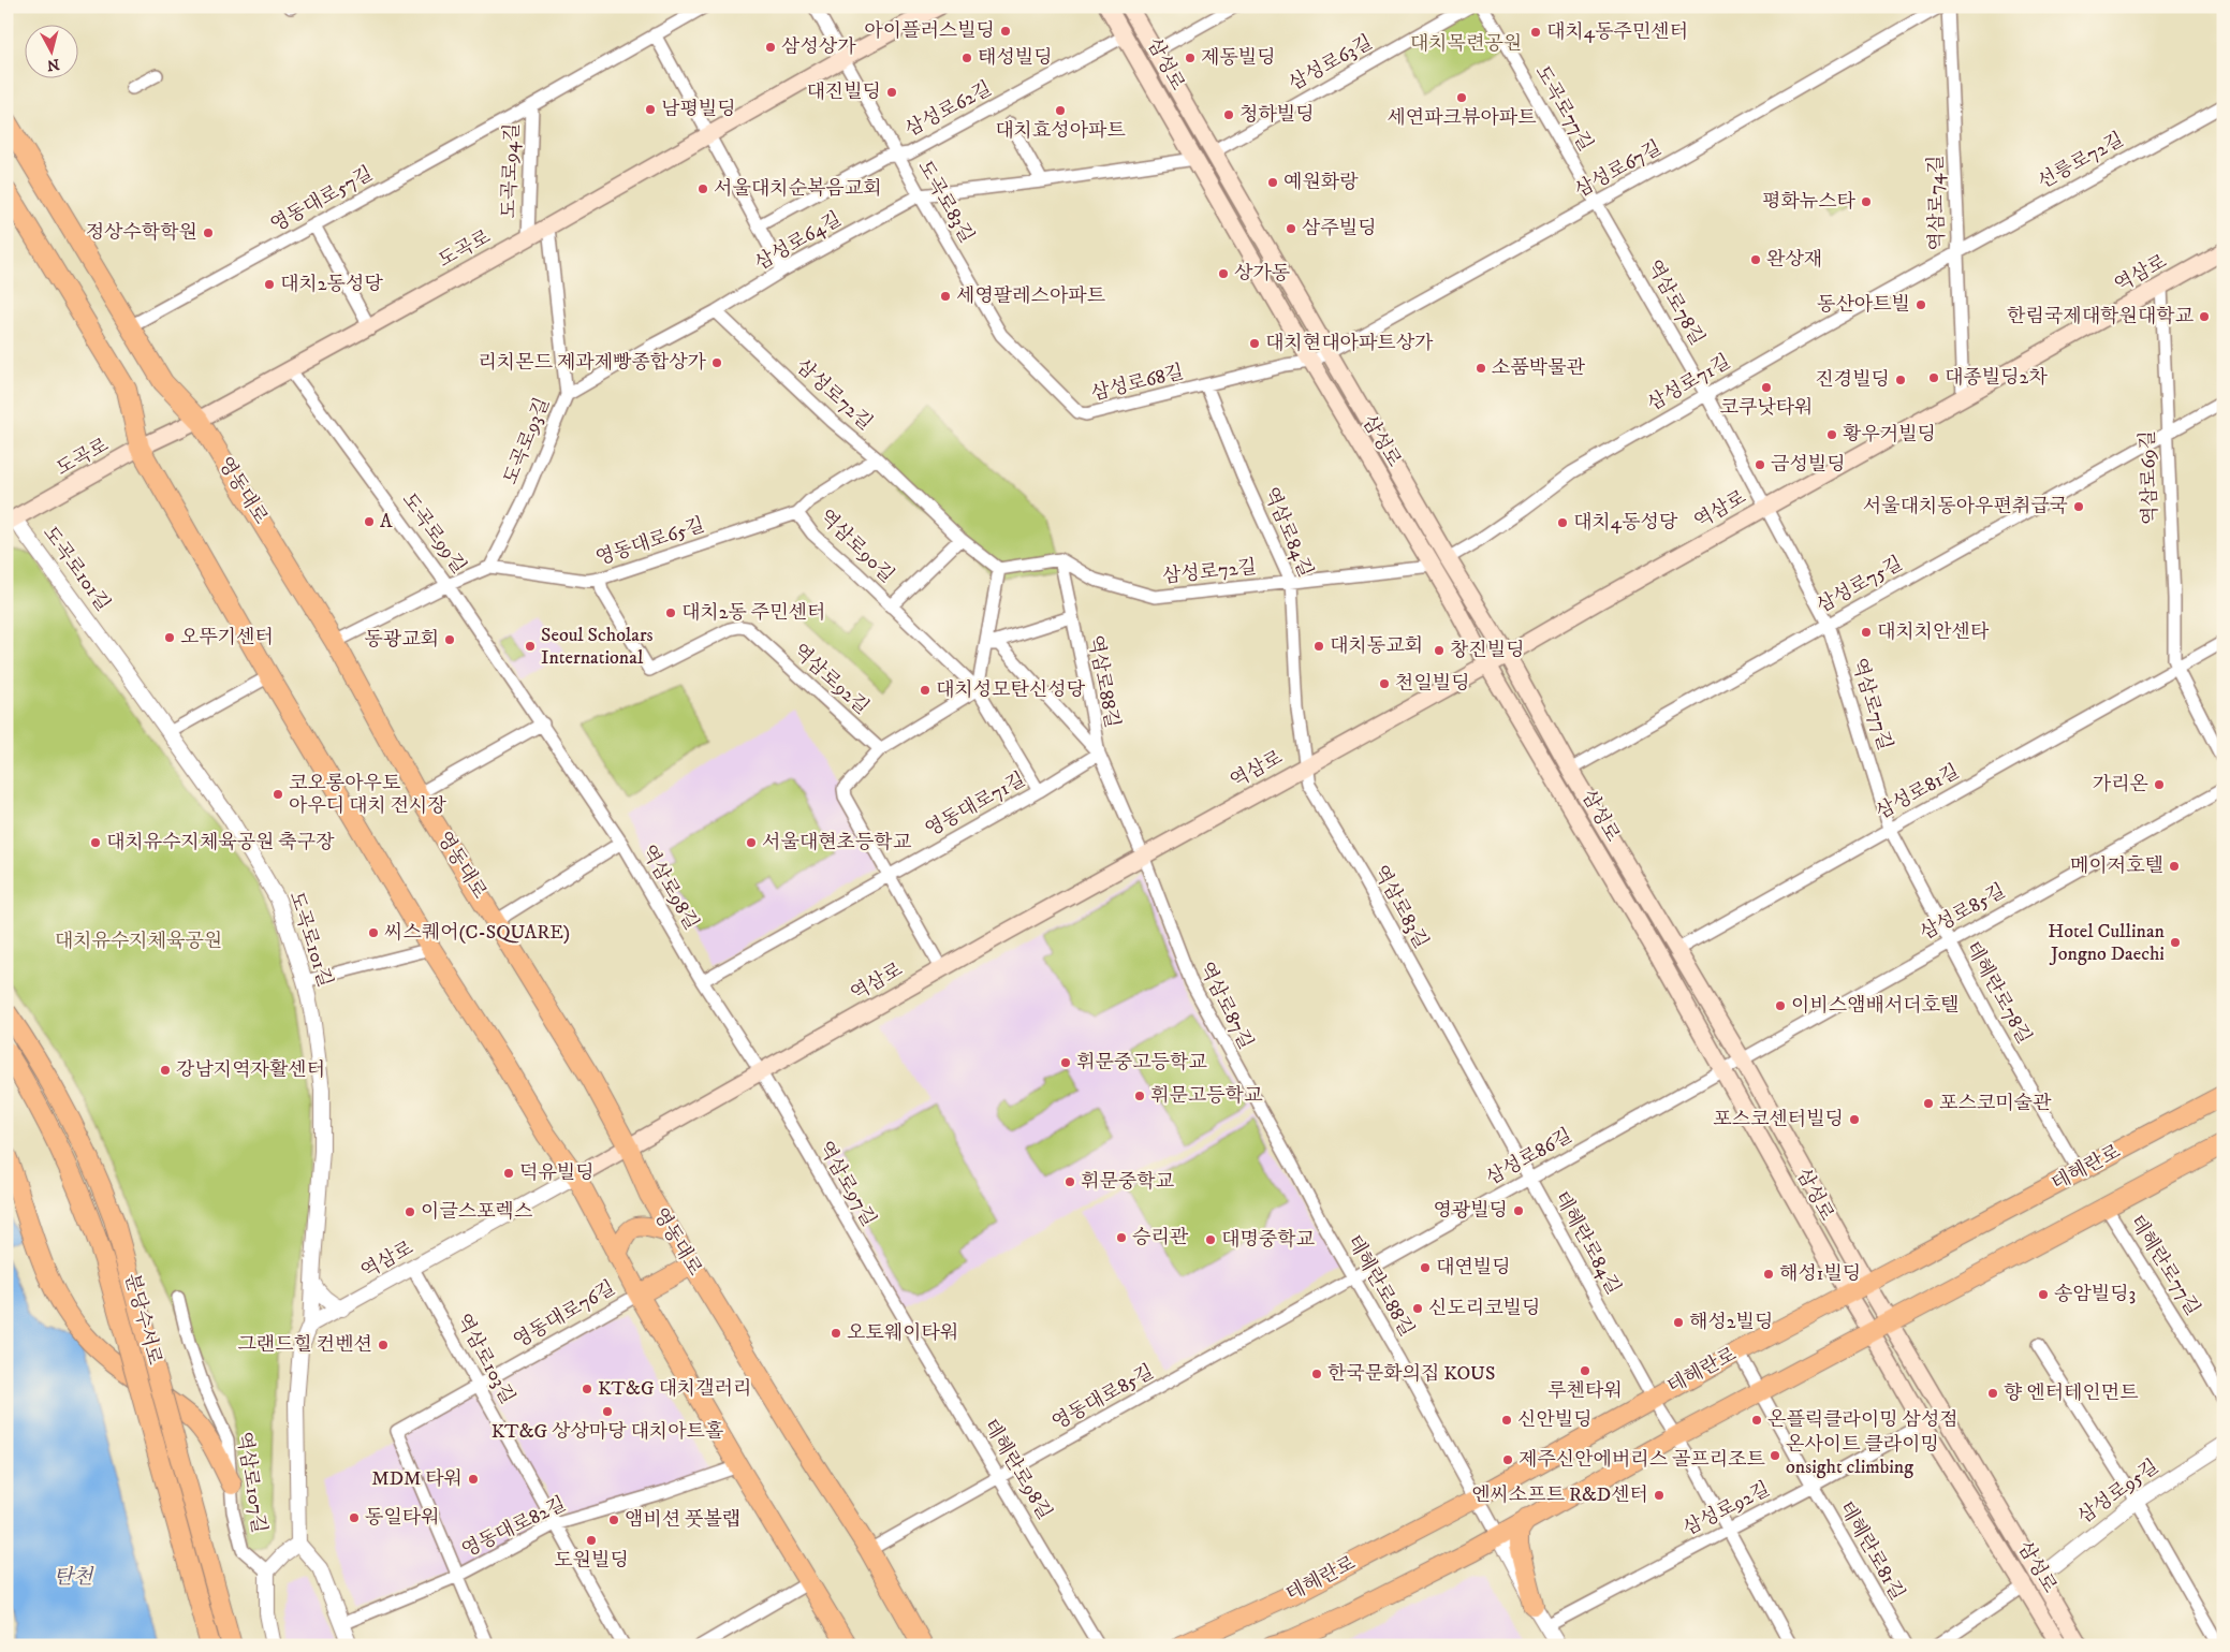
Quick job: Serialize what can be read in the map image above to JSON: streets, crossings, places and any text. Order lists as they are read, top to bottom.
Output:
{
  "streets": {
    "main road": [
      "삼성로",
      "도곡로",
      "역삼로",
      "영동대로",
      "테헤란로",
      "분당수서로"
    ],
    "street": [
      "삼성로63길",
      "도곡로77길",
      "삼성로62길",
      "선릉로72길",
      "삼성로67길",
      "도곡로94길",
      "영동대로57길",
      "도곡로83길",
      "역삼로74길",
      "삼성로64길",
      "역삼로78길",
      "삼성로68길",
      "삼성로71길",
      "삼성로72길",
      "도곡로93길",
      "역삼로69길",
      "역삼로84길",
      "도곡로99길",
      "영동대로65길",
      "역삼로90길",
      "도곡로101길",
      "삼성로75길",
      "역삼로92길",
      "역삼로88길",
      "역삼로77길",
      "삼성로81길",
      "영동대로71길",
      "역삼로98길",
      "역삼로83길",
      "삼성로85길",
      "테헤란로78길",
      "역삼로87길",
      "삼성로86길",
      "역삼로97길",
      "테헤란로84길",
      "테헤란로77길",
      "테헤란로88길",
      "영동대로76길",
      "역삼로103길",
      "영동대로85길",
      "테헤란로98길",
      "역삼로107길",
      "삼성로95길",
      "삼성로92길",
      "영동대로82길",
      "테헤란로81길"
    ]
  },
  "crossings": [
    ["삼성로63길", "삼성로"],
    ["삼성로", "삼성로62길"],
    ["삼성로", "삼성로67길"],
    ["삼성로", "삼성로64길"],
    ["삼성로", "역삼로"],
    ["삼성로", "삼성로68길"],
    ["삼성로", "삼성로71길"],
    ["삼성로", "삼성로72길"],
    ["삼성로", "삼성로75길"],
    ["삼성로", "삼성로81길"],
    ["삼성로", "삼성로85길"],
    ["삼성로", "삼성로86길"],
    ["삼성로", "테헤란로"],
    ["삼성로", "삼성로95길"],
    ["삼성로", "삼성로92길"],
    ["도곡로77길", "삼성로67길"],
    ["도곡로77길", "역삼로78길"],
    ["삼성로62길", "도곡로83길"],
    ["선릉로72길", "역삼로74길"],
    ["선릉로72길", "삼성로71길"],
    ["삼성로67길", "역삼로78길"],
    ["삼성로67길", "삼성로68길"],
    ["도곡로94길", "영동대로57길"],
    ["도곡로94길", "도곡로"],
    ["영동대로57길", "영동대로"],
    ["도곡로83길", "삼성로64길"],
    ["도곡로83길", "도곡로"],
    ["도곡로83길", "삼성로68길"],
    ["역삼로74길", "역삼로"],
    ["역삼로74길", "삼성로71길"],
    ["삼성로64길", "삼성로72길"],
    ["삼성로64길", "도곡로93길"],
    ["도곡로", "도곡로93길"],
    ["도곡로", "영동대로"],
    ["도곡로", "도곡로99길"],
    ["도곡로", "도곡로101길"],
    ["역삼로", "역삼로78길"],
    ["역삼로", "역삼로69길"],
    ["역삼로", "영동대로"],
    ["역삼로", "역삼로84길"],
    ["역삼로", "도곡로101길"],
    ["역삼로", "역삼로88길"],
    ["역삼로", "역삼로77길"],
    ["역삼로", "역삼로98길"],
    ["역삼로", "역삼로83길"],
    ["역삼로", "역삼로87길"],
    ["역삼로", "역삼로97길"],
    ["역삼로", "역삼로103길"],
    ["역삼로", "역삼로107길"],
    ["역삼로78길", "삼성로71길"],
    ["역삼로78길", "역삼로77길"],
    ["삼성로68길", "역삼로84길"],
    ["삼성로72길", "역삼로84길"],
    ["삼성로72길", "영동대로65길"],
    ["삼성로72길", "역삼로90길"],
    ["삼성로72길", "역삼로88길"],
    ["도곡로93길", "영동대로65길"],
    ["역삼로69길", "삼성로75길"],
    ["역삼로69길", "삼성로81길"],
    ["영동대로", "영동대로85길"],
    ["역삼로84길", "역삼로83길"],
    ["도곡로99길", "역삼로98길"],
    ["영동대로65길", "역삼로90길"],
    ["영동대로65길", "역삼로92길"],
    ["역삼로90길", "영동대로71길"],
    ["도곡로101길", "역삼로107길"],
    ["삼성로75길", "역삼로77길"],
    ["역삼로88길", "영동대로71길"],
    ["역삼로88길", "역삼로87길"],
    ["역삼로77길", "삼성로81길"],
    ["역삼로77길", "테헤란로78길"],
    ["삼성로81길", "테헤란로78길"],
    ["영동대로71길", "역삼로98길"],
    ["역삼로98길", "역삼로97길"],
    ["역삼로83길", "테헤란로84길"],
    ["삼성로85길", "테헤란로78길"],
    ["삼성로85길", "삼성로86길"],
    ["테헤란로78길", "테헤란로"],
    ["역삼로87길", "테헤란로88길"],
    ["삼성로86길", "테헤란로84길"],
    ["삼성로86길", "테헤란로88길"],
    ["삼성로86길", "영동대로85길"],
    ["테헤란로", "테헤란로84길"],
    ["테헤란로", "테헤란로88길"],
    ["테헤란로", "테헤란로81길"],
    ["역삼로97길", "테헤란로98길"],
    ["테헤란로84길", "삼성로92길"],
    ["테헤란로88길", "영동대로85길"],
    ["영동대로76길", "역삼로103길"],
    ["영동대로76길", "영동대로82길"],
    ["역삼로103길", "영동대로82길"],
    ["영동대로85길", "테헤란로98길"],
    ["삼성로92길", "테헤란로81길"]
  ],
  "water": ["탄천"],
  "parks": ["대치목련공원", "대치유수지체육공원"],
  "places": [
    "아이플러스빌딩",
    "대치4동주민센터",
    "삼성상가",
    "태성빌딩",
    "제동빌딩",
    "대진빌딩",
    "세연파크뷰아파트",
    "남평빌딩",
    "대치효성아파트",
    "청하빌딩",
    "예원화랑",
    "서울대치순복음교회",
    "평화뉴스타",
    "삼주빌딩",
    "정상수학학원",
    "완상재",
    "상가동",
    "대치2동성당",
    "세영팔레스아파트",
    "동산아트빌",
    "한림국제대학원대학교",
    "대치현대아파트상가",
    "리치몬드 제과제빵종합상가",
    "소품박물관",
    "대종빌딩2차",
    "진경빌딩",
    "코쿠낫타워",
    "황우거빌딩",
    "금성빌딩",
    "서울대치동아우편취급국",
    "A",
    "대치4동성당",
    "대치2동 주민센터",
    "대치치안센타",
    "오뚜기센터",
    "동광교회",
    "Seoul Scholars International",
    "대치동교회",
    "창진빌딩",
    "천일빌딩",
    "대치성모탄신성당",
    "가리온",
    "코오롱아우토 아우디 대치 전시장",
    "대치유수지체육공원 축구장",
    "서울대현초등학교",
    "메이저호텔",
    "씨스퀘어(C-SQUARE)",
    "Hotel Cullinan Jongno Daechi",
    "이비스앰배서더호텔",
    "휘문중고등학교",
    "강남지역자활센터",
    "휘문고등학교",
    "포스코미술관",
    "포스코센터빌딩",
    "덕유빌딩",
    "휘문중학교",
    "영광빌딩",
    "이글스포렉스",
    "승리관",
    "대명중학교",
    "대연빌딩",
    "해성1빌딩",
    "송암빌딩3",
    "신도리코빌딩",
    "해성2빌딩",
    "오토웨이타워",
    "그랜드힐 컨벤션",
    "루첸타워",
    "한국문화의집 KOUS",
    "KT&G 대치갤러리",
    "향 엔터테인먼트",
    "KT&G 상상마당 대치아트홀",
    "신안빌딩",
    "온플릭클라이밍 삼성점",
    "온사이트 클라이밍 onsight climbing",
    "제주신안에버리스 골프리조트",
    "MDM 타워",
    "엔씨소프트 R&D센터",
    "동일타워",
    "앰비션 풋볼랩",
    "도원빌딩"
  ],
  "north": "bottom"
}
